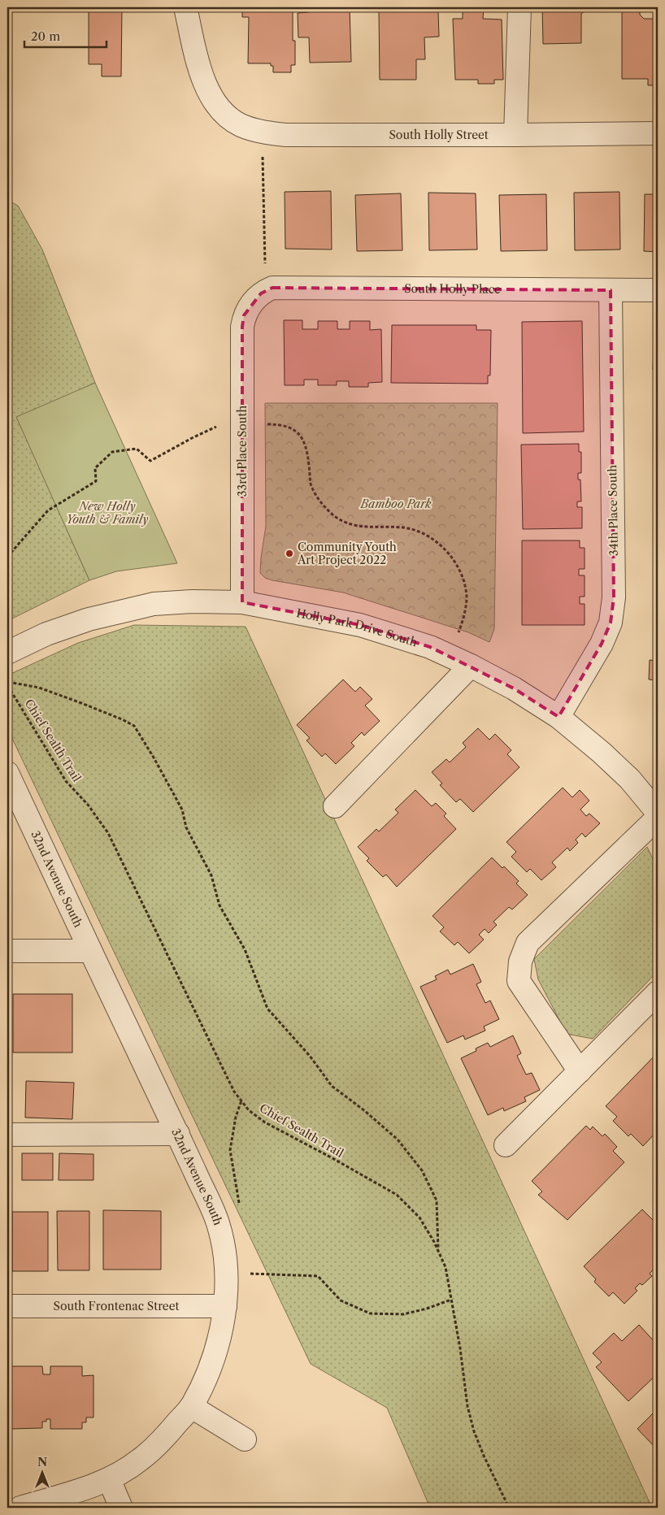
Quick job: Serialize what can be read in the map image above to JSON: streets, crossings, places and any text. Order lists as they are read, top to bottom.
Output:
{
  "streets": {
    "street": [
      "South Holly Street",
      "South Holly Place",
      "33rd Place South",
      "34th Place South",
      "Holly Park Drive South",
      "32nd Avenue South",
      "South Frontenac Street"
    ],
    "path": ["Chief Sealth Trail"]
  },
  "crossings": [
    ["South Holly Place", "33rd Place South"],
    ["South Holly Place", "34th Place South"],
    ["33rd Place South", "Holly Park Drive South"],
    ["34th Place South", "Holly Park Drive South"],
    ["32nd Avenue South", "South Frontenac Street"]
  ],
  "parks": ["Bamboo Park", "New Holly Youth & Family"],
  "places": ["Community Youth Art Project 2022"],
  "scale_bar": "20 m",
  "north": "top"
}
